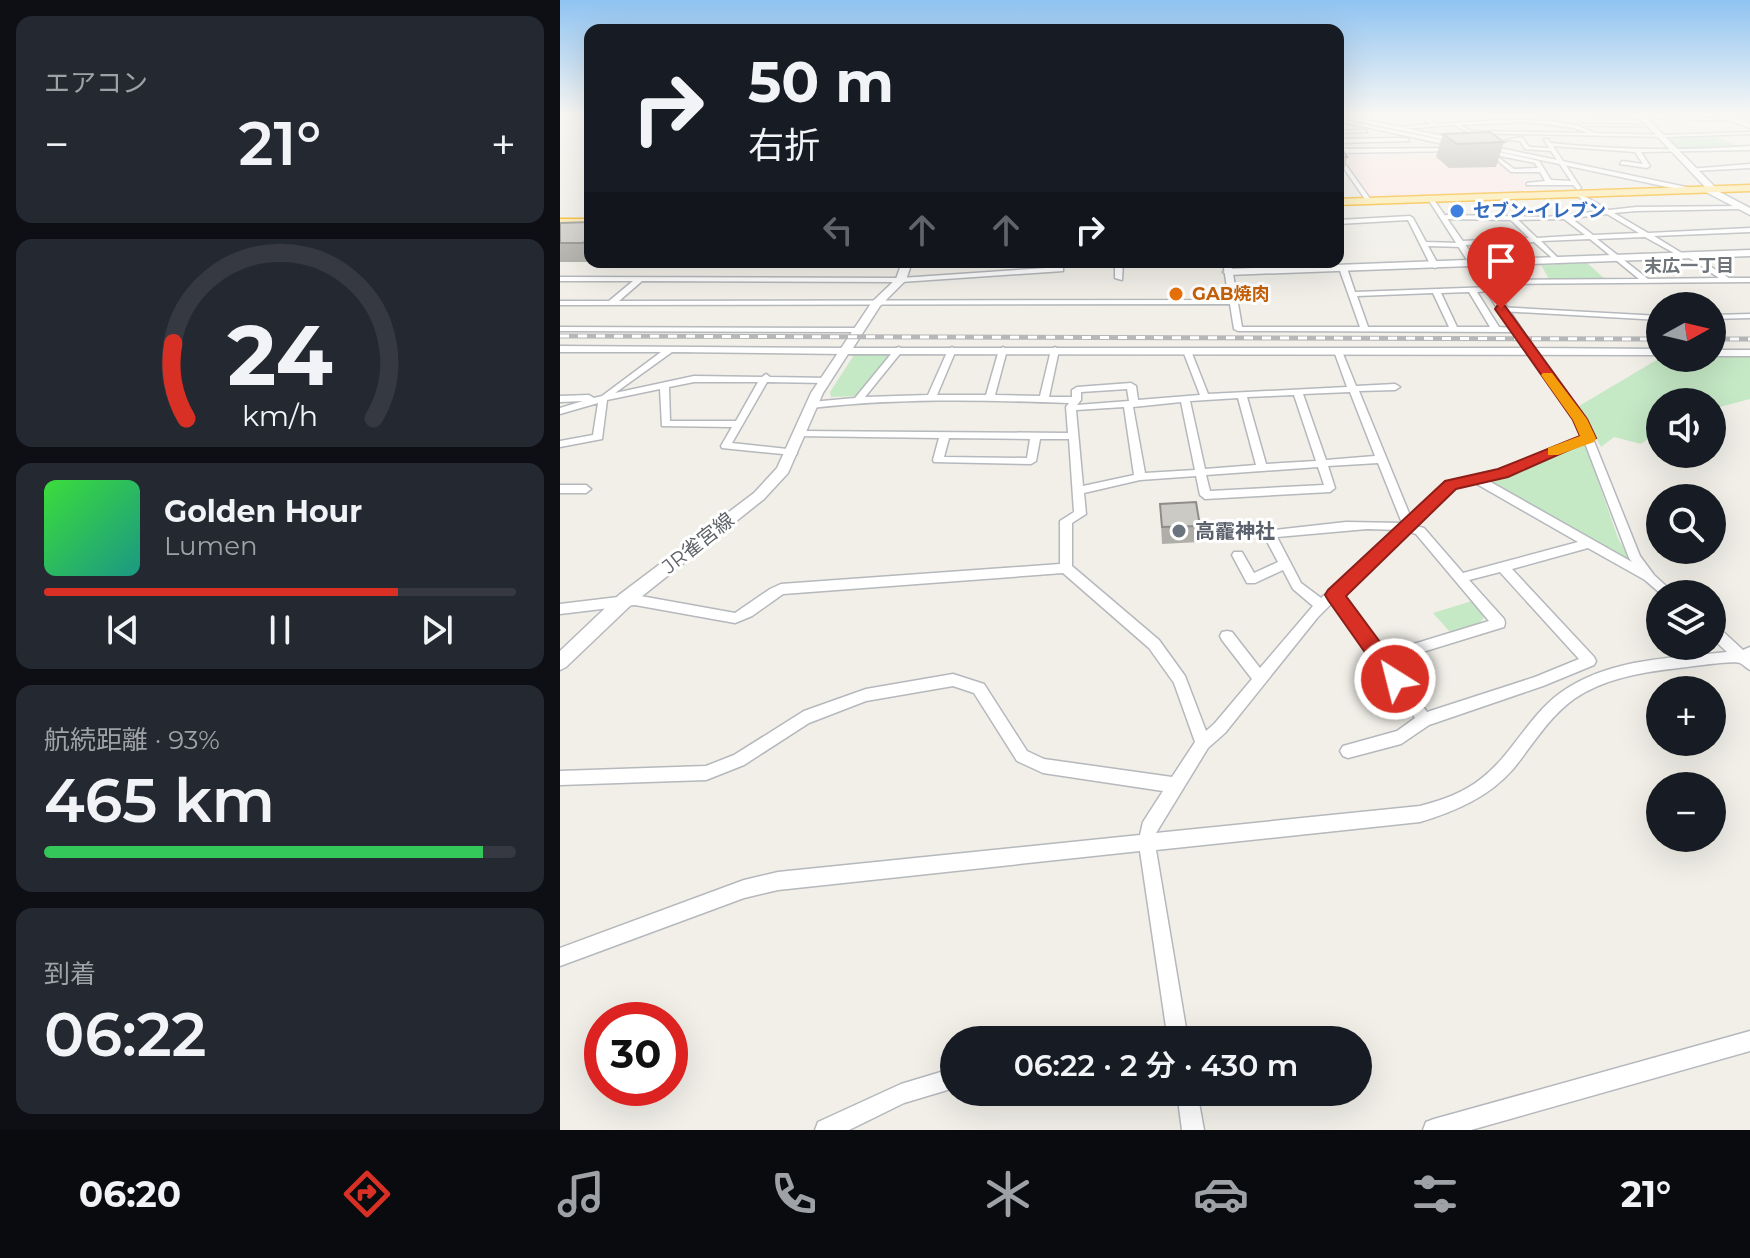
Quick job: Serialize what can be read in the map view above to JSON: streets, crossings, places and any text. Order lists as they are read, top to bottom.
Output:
{
  "streets": {
    "street": ["JR雀宮線"]
  },
  "districts": ["末広一丁目"],
  "places": ["セブン-イレブン", "GAB焼肉", "高靇神社"],
  "north": "right",
  "page": {
    "tile": [
      "エアコン",
      ["航続距離 · 93%", "465 km"],
      ["到着", "06:22"]
    ],
    "turn": ["50 m", "右折"],
    "heat": ["−", "21°", "+"],
    "map_buttons": ["+", "−"],
    "song": ["Golden Hour", "Lumen"],
    "limit": "30",
    "trip": "06:22 · 2 分 · 430 m",
    "tabs": ["06:20", "21°"],
    "gauge": ["24", "km/h"]
  }
}
